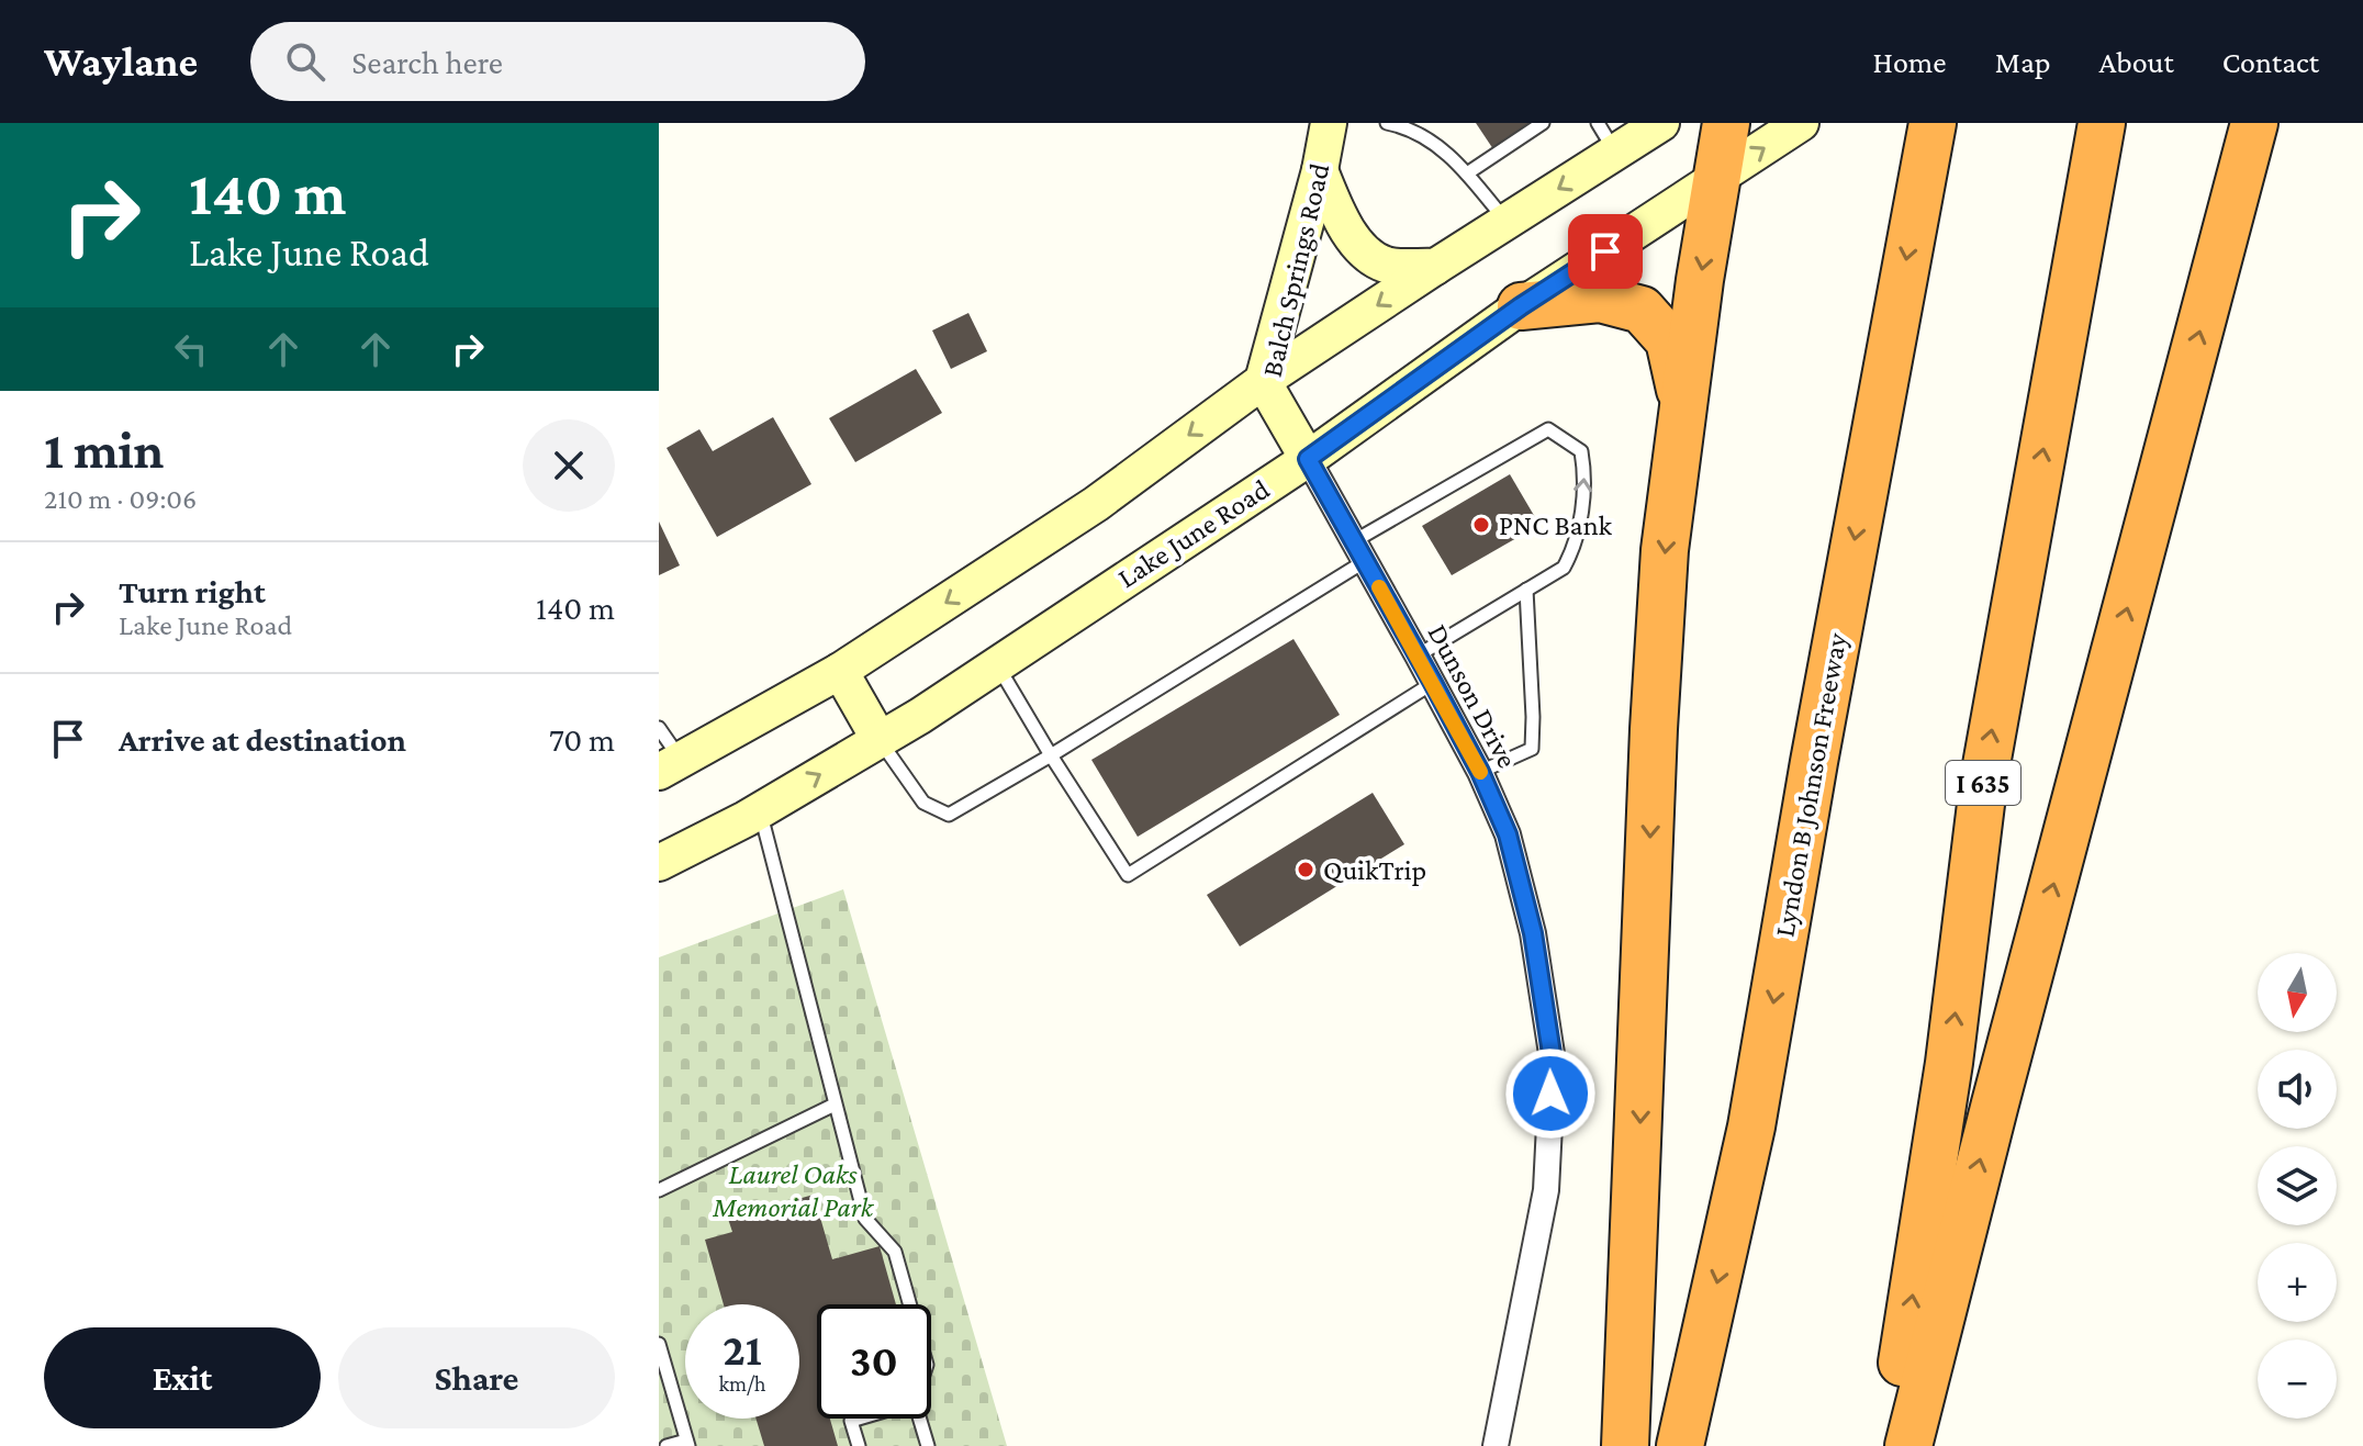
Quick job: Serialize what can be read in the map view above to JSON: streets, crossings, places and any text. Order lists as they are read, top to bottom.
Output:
{
  "streets": {
    "highway": ["I 635", "Lyndon B Johnson Freeway"],
    "main road": ["Balch Springs Road", "Lake June Road"],
    "street": ["Dunson Drive"]
  },
  "crossings": [
    ["Balch Springs Road", "Lake June Road"],
    ["Balch Springs Road", "Dunson Drive"],
    ["Lake June Road", "Dunson Drive"]
  ],
  "parks": ["Laurel Oaks Memorial Park"],
  "places": ["PNC Bank", "QuikTrip"],
  "north": "bottom",
  "page": {
    "header": "Waylane",
    "search": "Search here",
    "nav": [
      "Home",
      "Map",
      "About",
      "Contact"
    ],
    "turn": ["140 m", "Lake June Road"],
    "heading": ["1 min", "210 m · 09:06"],
    "list": [
      {
        "name": "Turn right",
        "note": "Lake June Road",
        "value": "140 m"
      },
      {
        "name": "Arrive at destination",
        "value": "70 m"
      }
    ],
    "map_buttons": ["+", "−"],
    "speed": "21 km/h",
    "limit": "30",
    "buttons": ["Exit", "Share"]
  }
}
